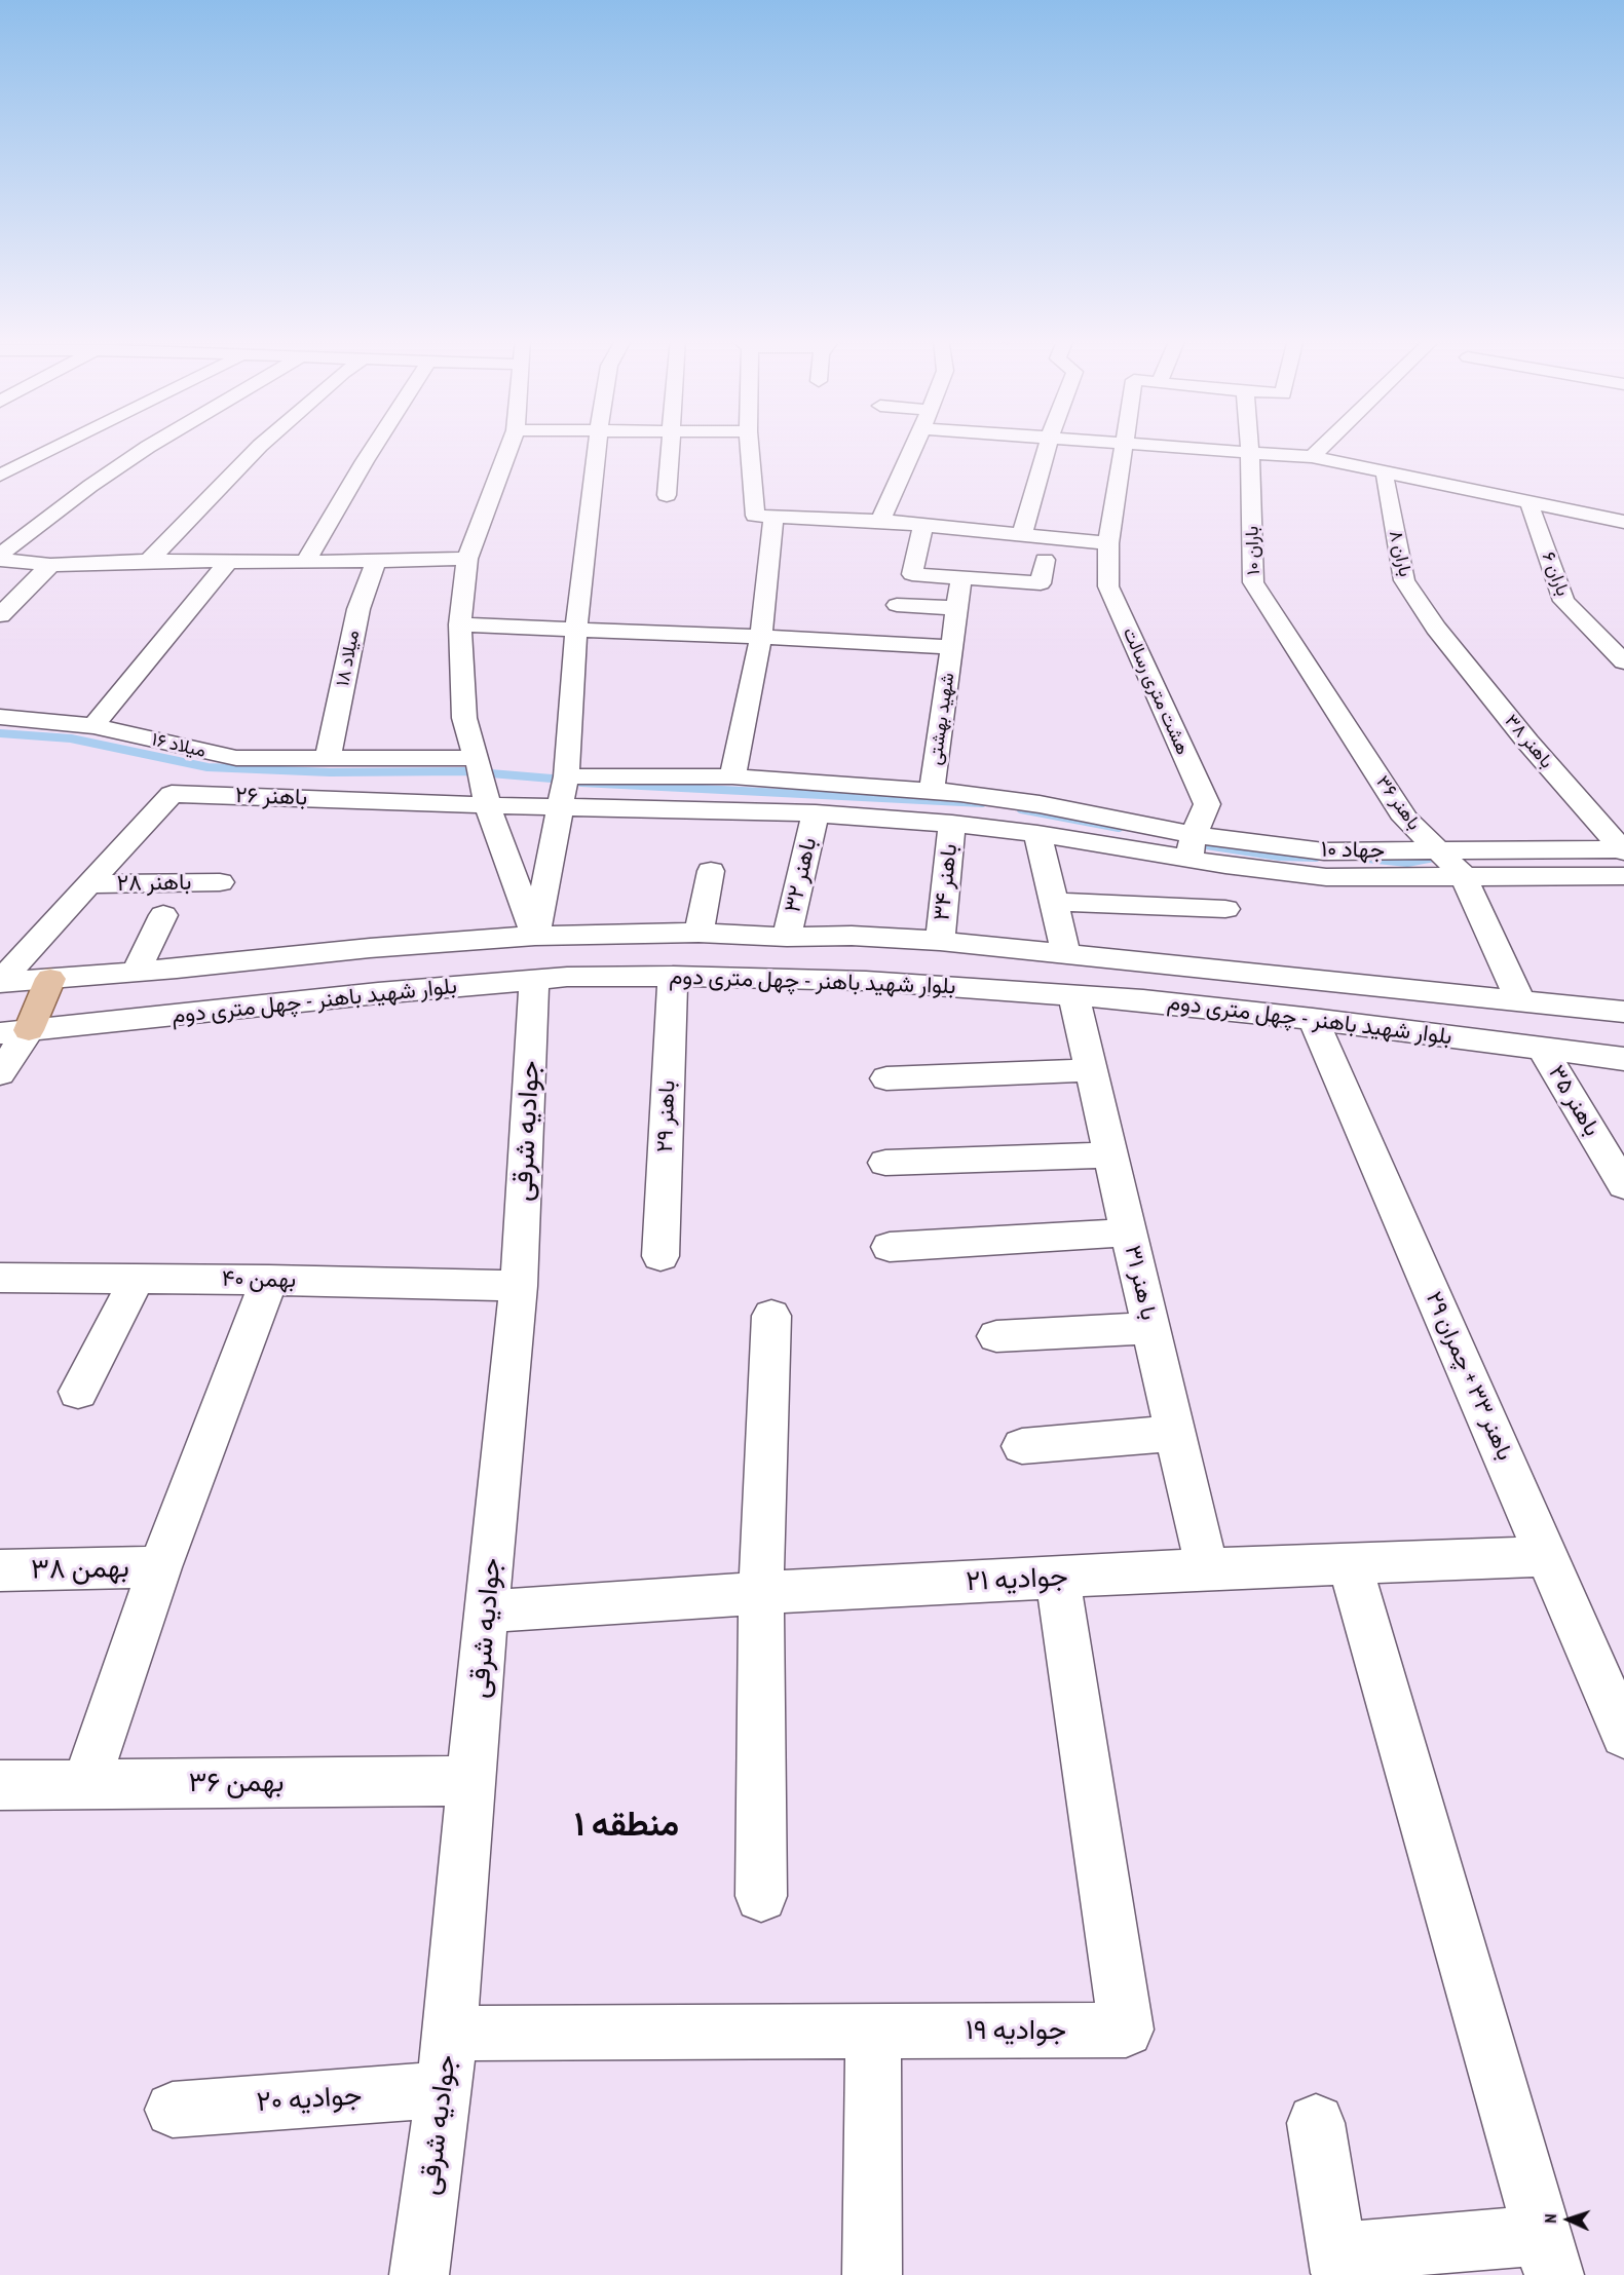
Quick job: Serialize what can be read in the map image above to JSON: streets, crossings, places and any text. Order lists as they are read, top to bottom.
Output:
{
  "streets": {
    "street": [
      "باران ۱۰",
      "باران ۸",
      "باران ۶",
      "میلاد ۱۸",
      "هشت متری رسالت",
      "شهید بهشتی",
      "باهنر ۳۸",
      "میلاد ۱۶",
      "باهنر ۲۶",
      "باهنر ۳۶",
      "جهاد ۱۰",
      "باهنر ۳۲",
      "باهنر ۳۴",
      "باهنر ۲۸",
      "بلوار شهید باهنر - چهل متری دوم",
      "باهنر ۳۵",
      "باهنر ۲۹",
      "جوادیه شرقی",
      "بهمن ۴۰",
      "با هنر ۳۱",
      "باهنر ۳۳ + چمران ۲۹",
      "بهمن ۳۸",
      "جوادیه ۲۱",
      "بهمن ۳۶",
      "جوادیه ۱۹",
      "جوادیه ۲۰"
    ]
  },
  "crossings": [
    ["باران ۱۰", "باهنر ۳۶"],
    ["باران ۸", "باهنر ۳۸"],
    ["میلاد ۱۸", "میلاد ۱۶"],
    ["هشت متری رسالت", "جهاد ۱۰"],
    ["باهنر ۳۸", "جهاد ۱۰"],
    ["میلاد ۱۶", "باهنر ۲۶"],
    ["باهنر ۲۶", "باهنر ۲۸"],
    ["باهنر ۲۶", "بلوار شهید باهنر - چهل متری دوم"],
    ["باهنر ۳۶", "جهاد ۱۰"],
    ["باهنر ۳۶", "بلوار شهید باهنر - چهل متری دوم"],
    ["باهنر ۳۲", "بلوار شهید باهنر - چهل متری دوم"],
    ["باهنر ۳۴", "بلوار شهید باهنر - چهل متری دوم"],
    ["بلوار شهید باهنر - چهل متری دوم", "باهنر ۳۵"],
    ["بلوار شهید باهنر - چهل متری دوم", "باهنر ۲۹"],
    ["بلوار شهید باهنر - چهل متری دوم", "جوادیه شرقی"],
    ["بلوار شهید باهنر - چهل متری دوم", "با هنر ۳۱"],
    ["بلوار شهید باهنر - چهل متری دوم", "باهنر ۳۳ + چمران ۲۹"],
    ["جوادیه شرقی", "بهمن ۴۰"],
    ["جوادیه شرقی", "جوادیه ۲۱"],
    ["جوادیه شرقی", "بهمن ۳۶"],
    ["جوادیه شرقی", "جوادیه ۱۹"],
    ["جوادیه شرقی", "جوادیه ۲۰"],
    ["با هنر ۳۱", "جوادیه ۲۱"],
    ["باهنر ۳۳ + چمران ۲۹", "جوادیه ۲۱"],
    ["جوادیه ۲۱", "جوادیه ۱۹"]
  ],
  "districts": ["منطقه ۱"],
  "north": "left"
}
